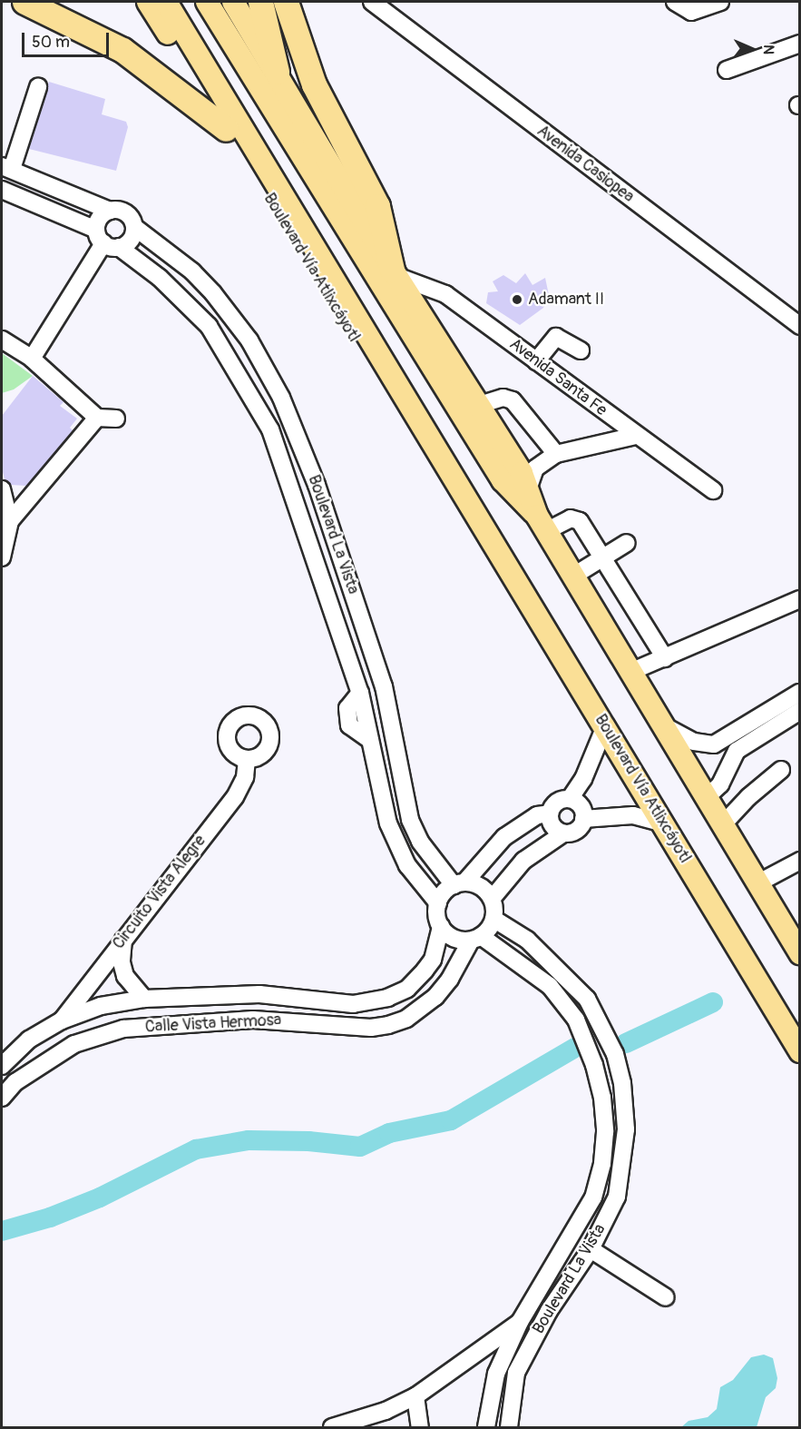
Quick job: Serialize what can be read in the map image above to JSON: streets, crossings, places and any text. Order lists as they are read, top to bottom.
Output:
{
  "streets": {
    "main road": ["Boulevard Vía Atlixcáyotl"],
    "street": [
      "Avenida Casiopea",
      "Avenida Santa Fe",
      "Boulevard La Vista",
      "Circuito Vista Alegre",
      "Calle Vista Hermosa"
    ]
  },
  "crossings": [
    ["Boulevard La Vista", "Calle Vista Hermosa"],
    ["Circuito Vista Alegre", "Calle Vista Hermosa"]
  ],
  "places": ["Adamant II"],
  "scale_bar": "50 m",
  "north": "right"
}
